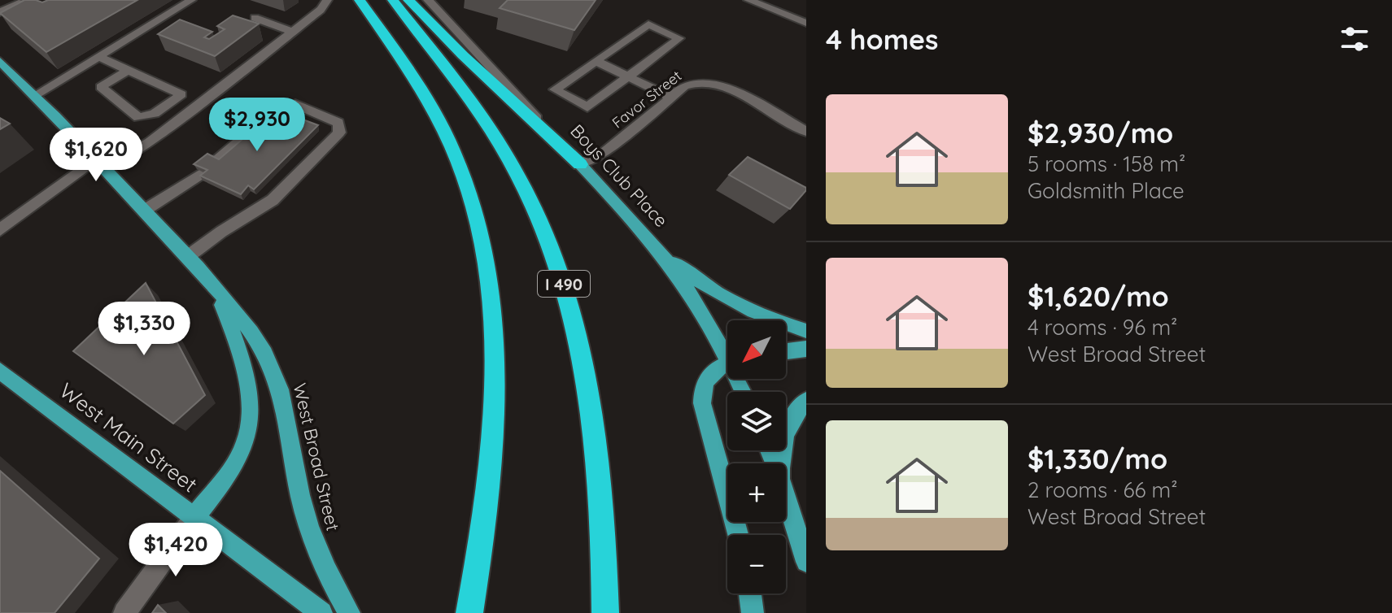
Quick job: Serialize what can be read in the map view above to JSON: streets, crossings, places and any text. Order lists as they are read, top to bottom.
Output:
{
  "streets": {
    "highway": ["I 490"],
    "main road": ["Boys Club Place", "West Main Street", "West Broad Street"],
    "street": ["Favor Street"]
  },
  "crossings": [
    ["Favor Street", "Boys Club Place"],
    ["West Main Street", "West Broad Street"]
  ],
  "north": "bottom left",
  "page": {
    "heading": "4 homes",
    "list": [
      {
        "name": "$2,930/mo",
        "note": "5 rooms · 158 m² · Goldsmith Place"
      },
      {
        "name": "$1,620/mo",
        "note": "4 rooms · 96 m² · West Broad Street"
      },
      {
        "name": "$1,330/mo",
        "note": "2 rooms · 66 m² · West Broad Street"
      }
    ],
    "price": [
      "$2,930",
      "$1,620",
      "$1,330",
      "$1,420"
    ],
    "map_buttons": ["+", "−"]
  }
}
